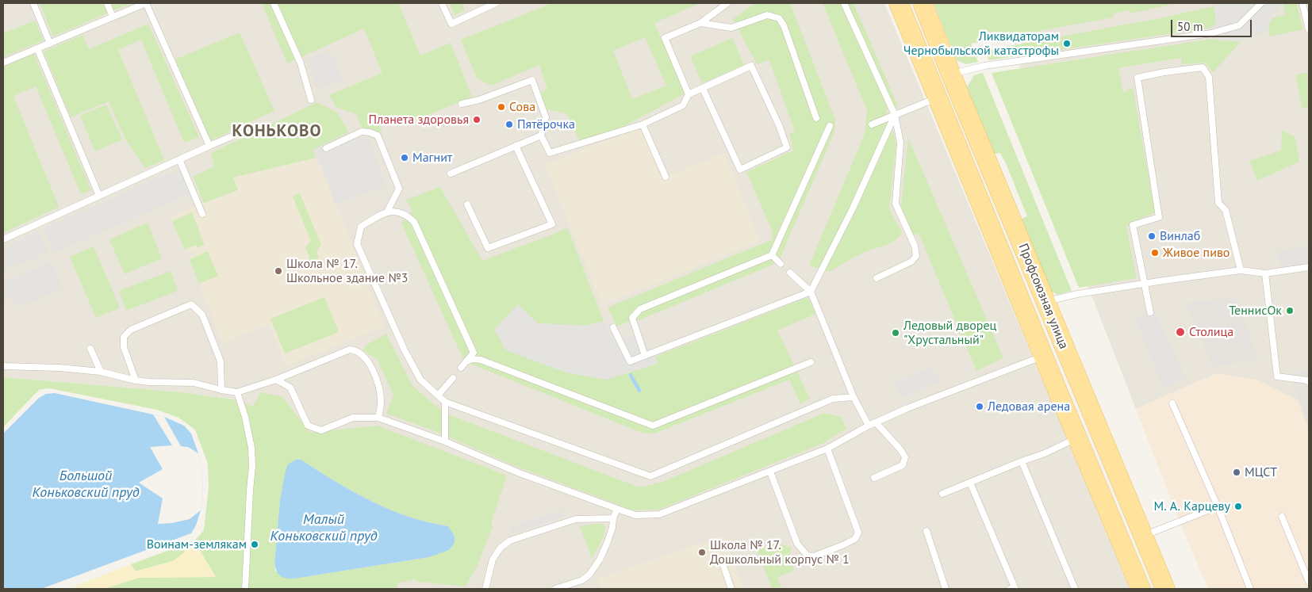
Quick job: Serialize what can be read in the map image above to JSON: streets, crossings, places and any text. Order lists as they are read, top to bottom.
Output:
{
  "streets": {
    "main road": ["Профсоюзная улица"]
  },
  "districts": ["КОНЬКОВО"],
  "water": ["Большой Коньковский пруд", "Малый Коньковский пруд"],
  "places": [
    "Ликвидаторам Чернобыльской катастрофы",
    "Сова",
    "Планета здоровья",
    "Пятёрочка",
    "Магнит",
    "Винлаб",
    "Живое пиво",
    "Школа № 17. Школьное здание №3",
    "ТеннисОк",
    "Столица",
    "Ледовый дворец \"Хрустальный\"",
    "Ледовая арена",
    "МЦСТ",
    "М. А. Карцеву",
    "Воинам-землякам",
    "Школа № 17. Дошкольный корпус № 1"
  ],
  "scale_bar": "50 m"
}
